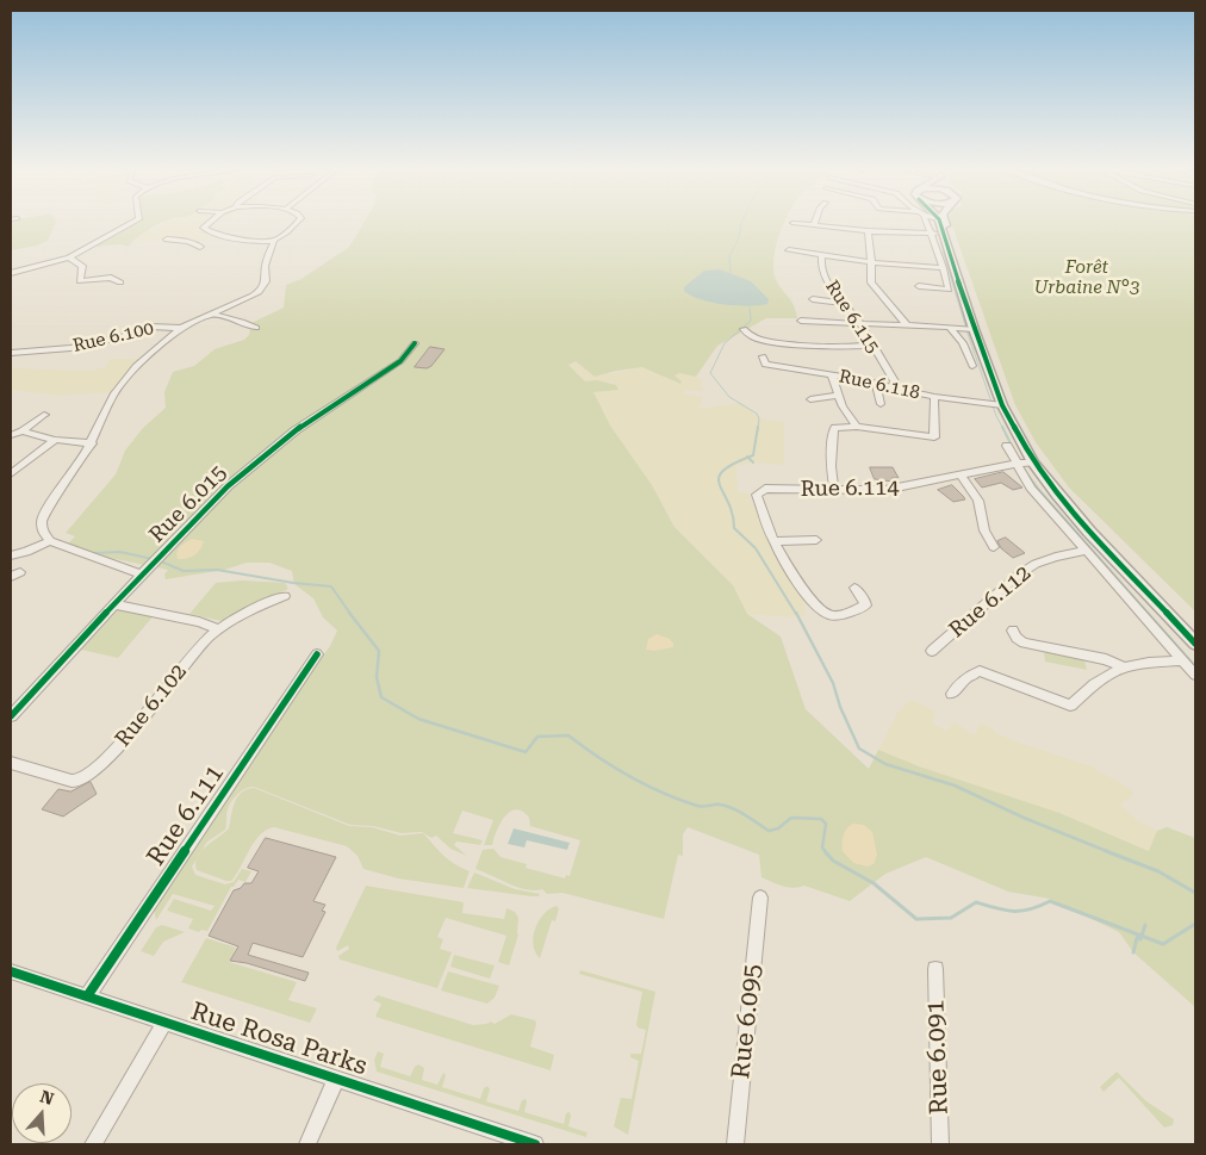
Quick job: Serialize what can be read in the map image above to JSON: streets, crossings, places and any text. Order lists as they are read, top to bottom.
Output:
{
  "streets": {
    "street": [
      "Rue 6.115",
      "Rue 6.100",
      "Rue 6.118",
      "Rue 6.114",
      "Rue 6.015",
      "Rue 6.112",
      "Rue 6.102",
      "Rue 6.111",
      "Rue 6.095",
      "Rue Rosa Parks",
      "Rue 6.091"
    ]
  },
  "crossings": [
    ["Rue 6.115", "Rue 6.118"],
    ["Rue 6.111", "Rue Rosa Parks"]
  ],
  "parks": ["Forêt Urbaine N°3"],
  "north": "top"
}
